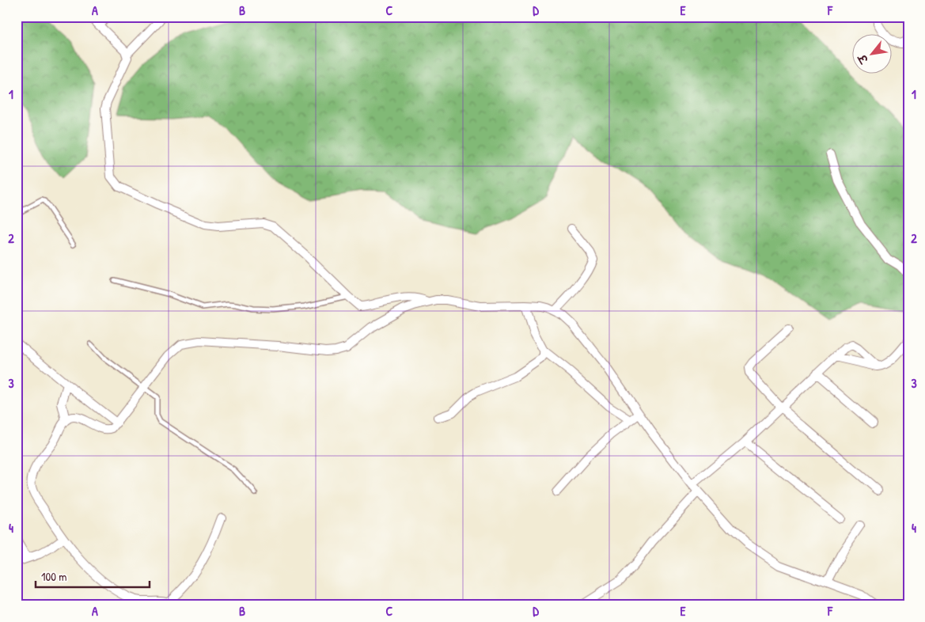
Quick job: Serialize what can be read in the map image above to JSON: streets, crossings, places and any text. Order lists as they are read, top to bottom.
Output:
{
  "scale_bar": "100 m",
  "north": "bottom left",
  "grid": {
    "columns": [
      "A",
      "B",
      "C",
      "D",
      "E",
      "F"
    ],
    "rows": [
      "1",
      "2",
      "3",
      "4"
    ]
  }
}
